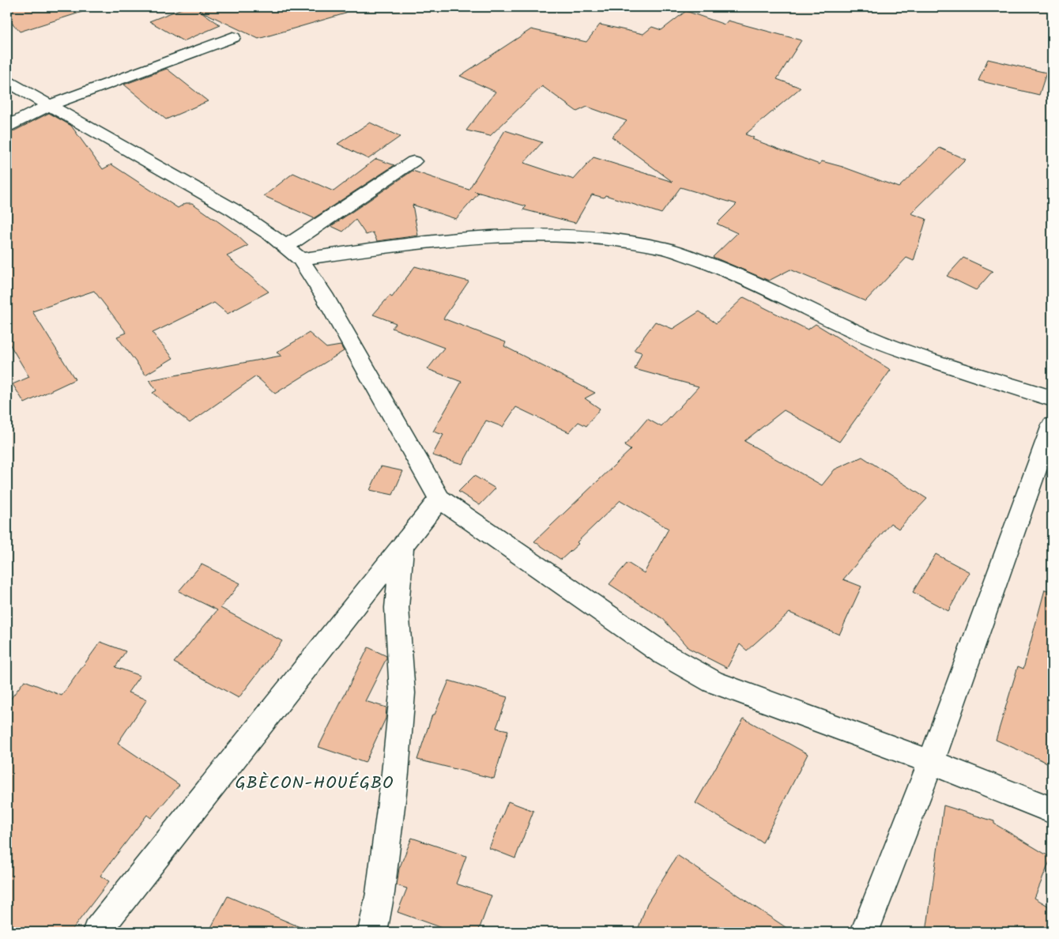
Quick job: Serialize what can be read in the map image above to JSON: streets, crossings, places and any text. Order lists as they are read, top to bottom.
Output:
{
  "districts": ["GBÈCON-HOUÉGBO"]
}
